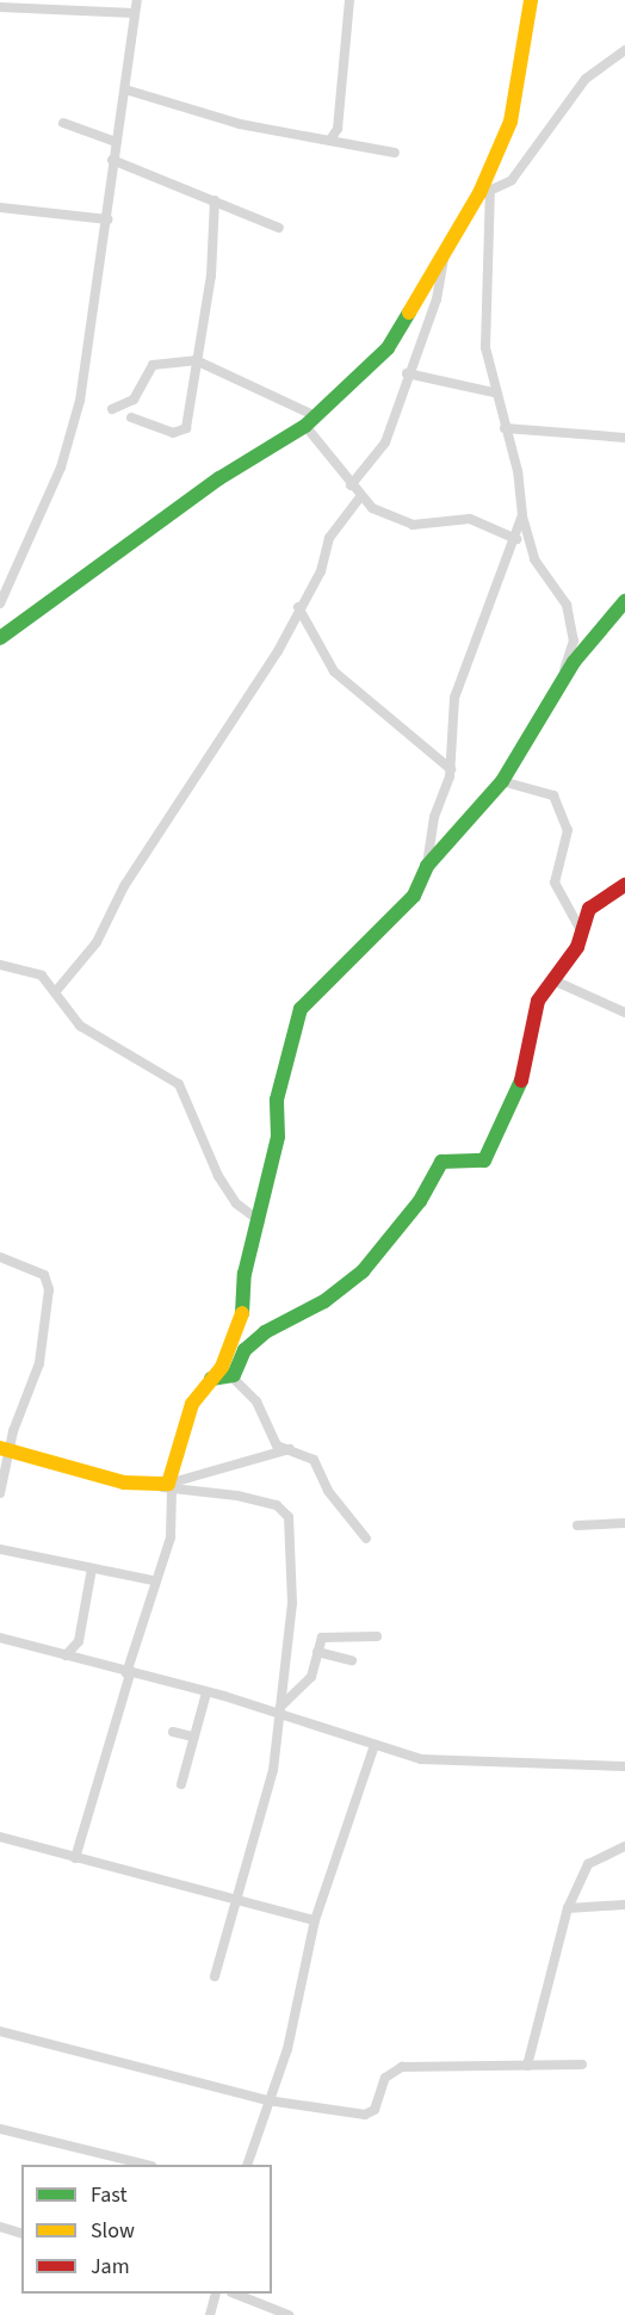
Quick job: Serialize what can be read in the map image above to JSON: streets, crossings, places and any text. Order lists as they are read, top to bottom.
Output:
{
  "legend": ["Fast", "Slow", "Jam"]
}
